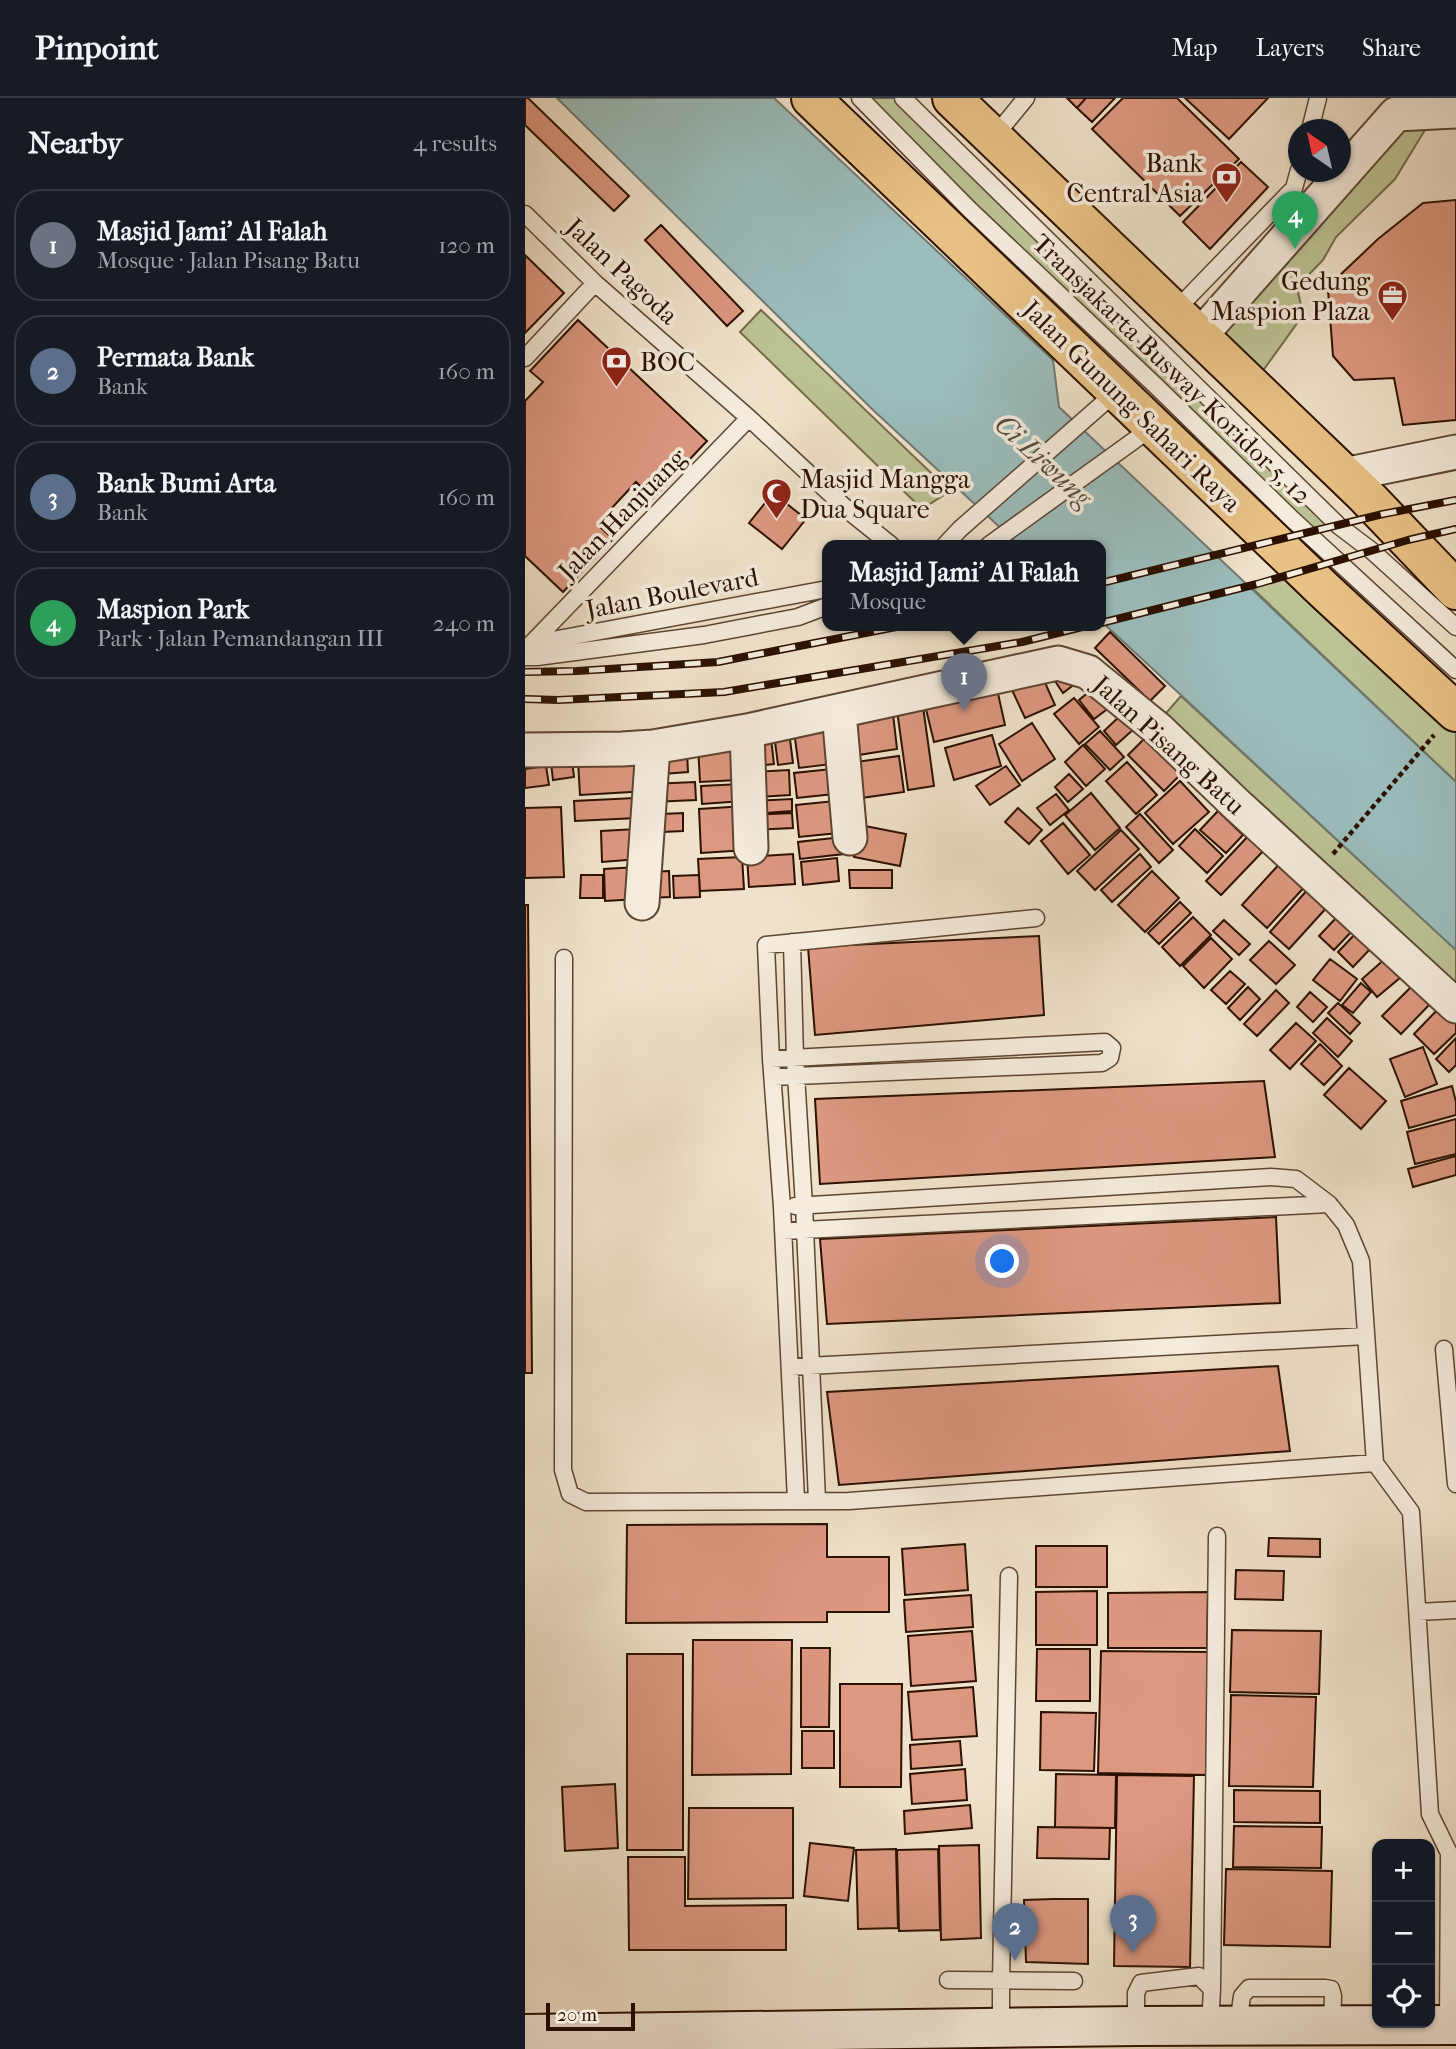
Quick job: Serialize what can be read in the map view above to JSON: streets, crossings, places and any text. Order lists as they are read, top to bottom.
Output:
{
  "streets": {
    "main road": ["Jalan Gunung Sahari Raya"],
    "street": ["Jalan Pisang Batu"],
    "lane": [
      "Jalan Pagoda",
      "Transjakarta Busway Koridor 5, 12",
      "Jalan Hanjuang",
      "Jalan Boulevard"
    ]
  },
  "crossings": [
    ["Jalan Pagoda", "Jalan Hanjuang"],
    ["Jalan Hanjuang", "Jalan Boulevard"]
  ],
  "water": ["Ci Liwung"],
  "places": {
    "bank": ["Bank Central Asia", "BOC"],
    "office": ["Gedung Maspion Plaza"],
    "mosque": ["Masjid Mangga Dua Square"]
  },
  "scale_bar": "20 m",
  "north": "top left",
  "page": {
    "header": "Pinpoint",
    "nav": ["Map", "Layers", "Share"],
    "heading": ["Nearby", "4 results"],
    "list": [
      {
        "mark": "1",
        "name": "Masjid Jami' Al Falah",
        "note": "Mosque · Jalan Pisang Batu",
        "value": "120 m"
      },
      {
        "mark": "2",
        "name": "Permata Bank",
        "note": "Bank",
        "value": "160 m"
      },
      {
        "mark": "3",
        "name": "Bank Bumi Arta",
        "note": "Bank",
        "value": "160 m"
      },
      {
        "mark": "4",
        "name": "Maspion Park",
        "note": "Park · Jalan Pemandangan III",
        "value": "240 m"
      }
    ],
    "pins": [
      "4",
      "1",
      "3",
      "2"
    ],
    "popup": ["Masjid Jami' Al Falah", "Mosque"],
    "map_buttons": ["+", "−"],
    "scale": "20 m"
  }
}
